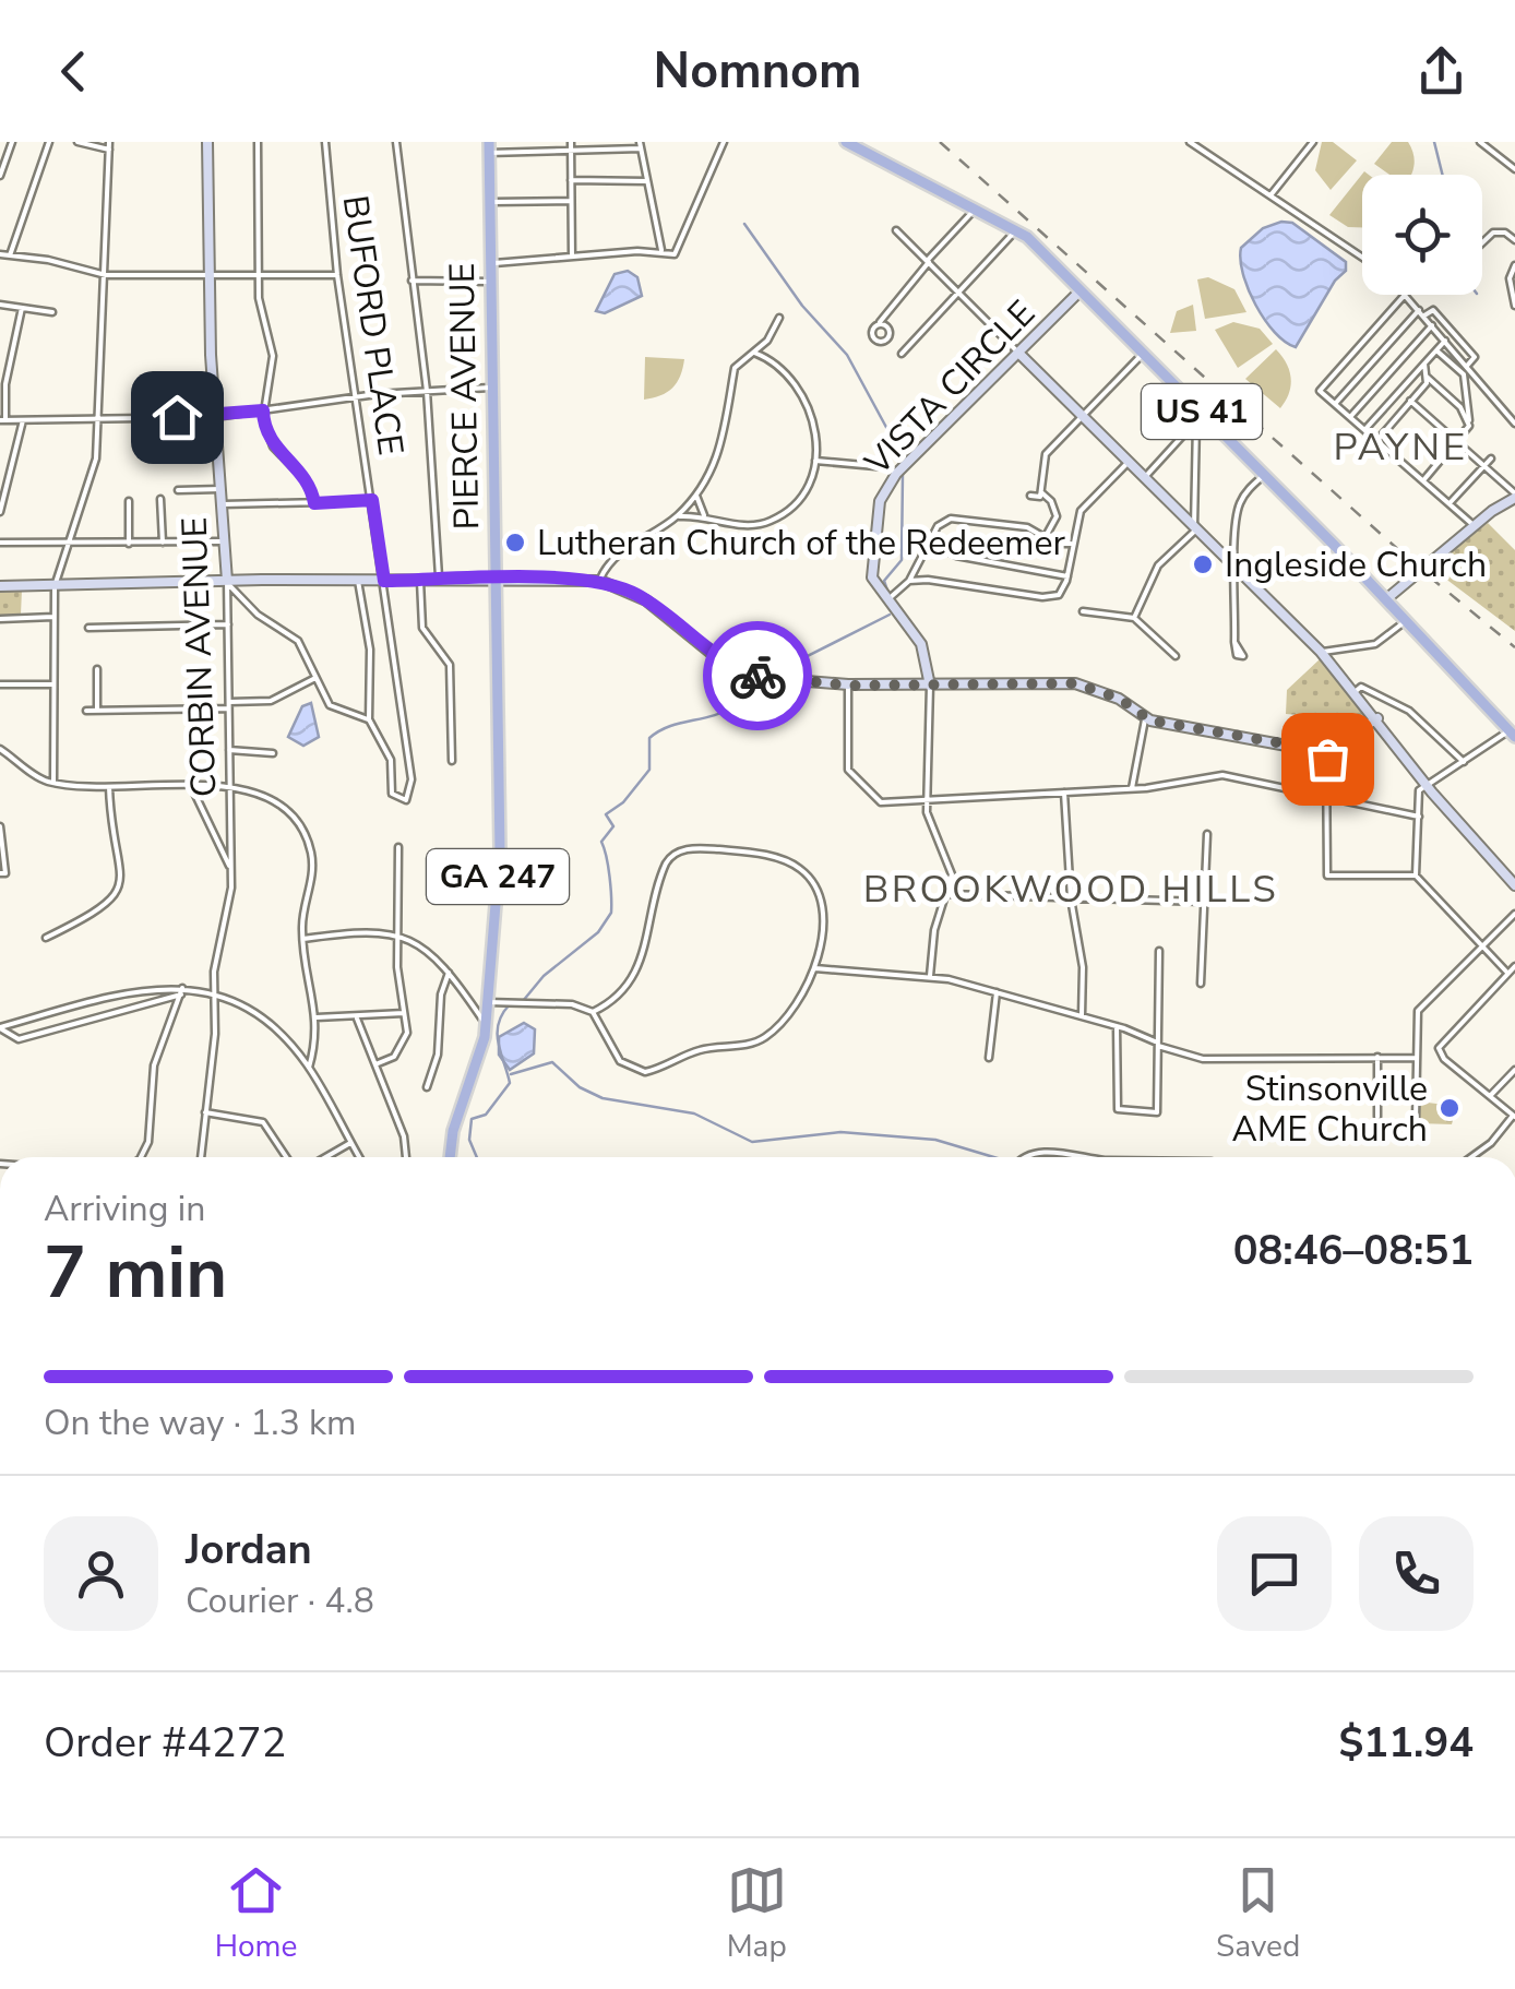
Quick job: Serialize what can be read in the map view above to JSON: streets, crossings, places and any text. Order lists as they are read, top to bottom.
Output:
{
  "streets": {
    "main road": ["PIERCE AVENUE", "US 41", "GA 247"],
    "street": ["BUFORD PLACE", "VISTA CIRCLE", "CORBIN AVENUE"]
  },
  "crossings": [
    ["VISTA CIRCLE", "US 41"]
  ],
  "districts": ["PAYNE", "BROOKWOOD HILLS"],
  "places": ["Lutheran Church of the Redeemer", "Ingleside Church", "Stinsonville AME Church"],
  "page": {
    "header": "Nomnom",
    "heading": ["7 min", "Arriving in", "08:46–08:51"],
    "panel": [
      "Jordan",
      "Courier · 4.8",
      "Order #4272",
      "$11.94"
    ],
    "bar": "On the way · 1.3 km",
    "tabs": ["Home", "Map", "Saved"]
  }
}
